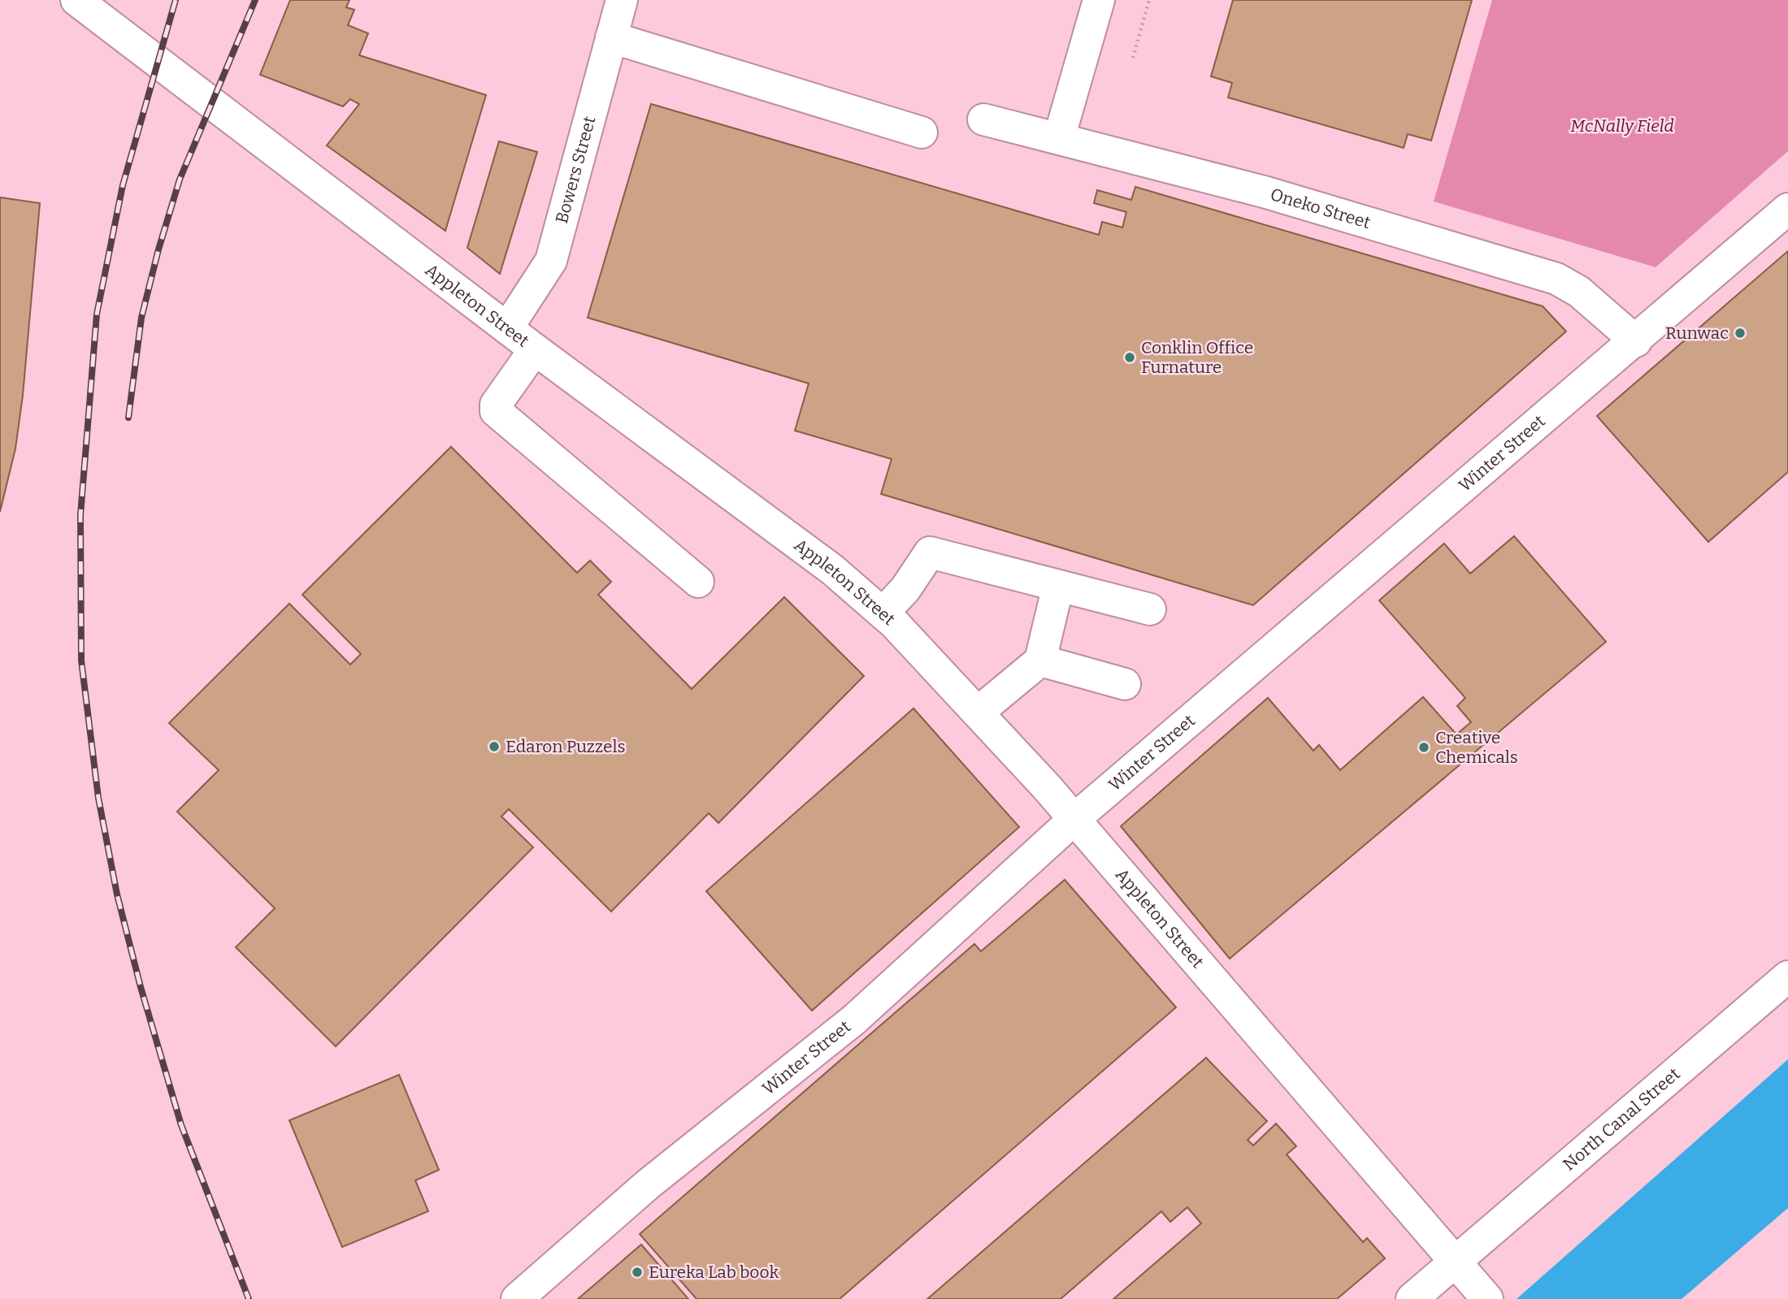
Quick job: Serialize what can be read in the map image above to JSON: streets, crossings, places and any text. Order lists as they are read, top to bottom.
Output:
{
  "streets": {
    "street": [
      "Bowers Street",
      "Oneko Street",
      "Appleton Street",
      "Winter Street",
      "North Canal Street"
    ]
  },
  "crossings": [
    ["Bowers Street", "Appleton Street"],
    ["Oneko Street", "Winter Street"],
    ["Appleton Street", "Winter Street"],
    ["Appleton Street", "North Canal Street"]
  ],
  "parks": ["McNally Field"],
  "places": [
    "Runwac",
    "Conklin Office Furnature",
    "Edaron Puzzels",
    "Creative Chemicals",
    "Eureka Lab book"
  ]
}
